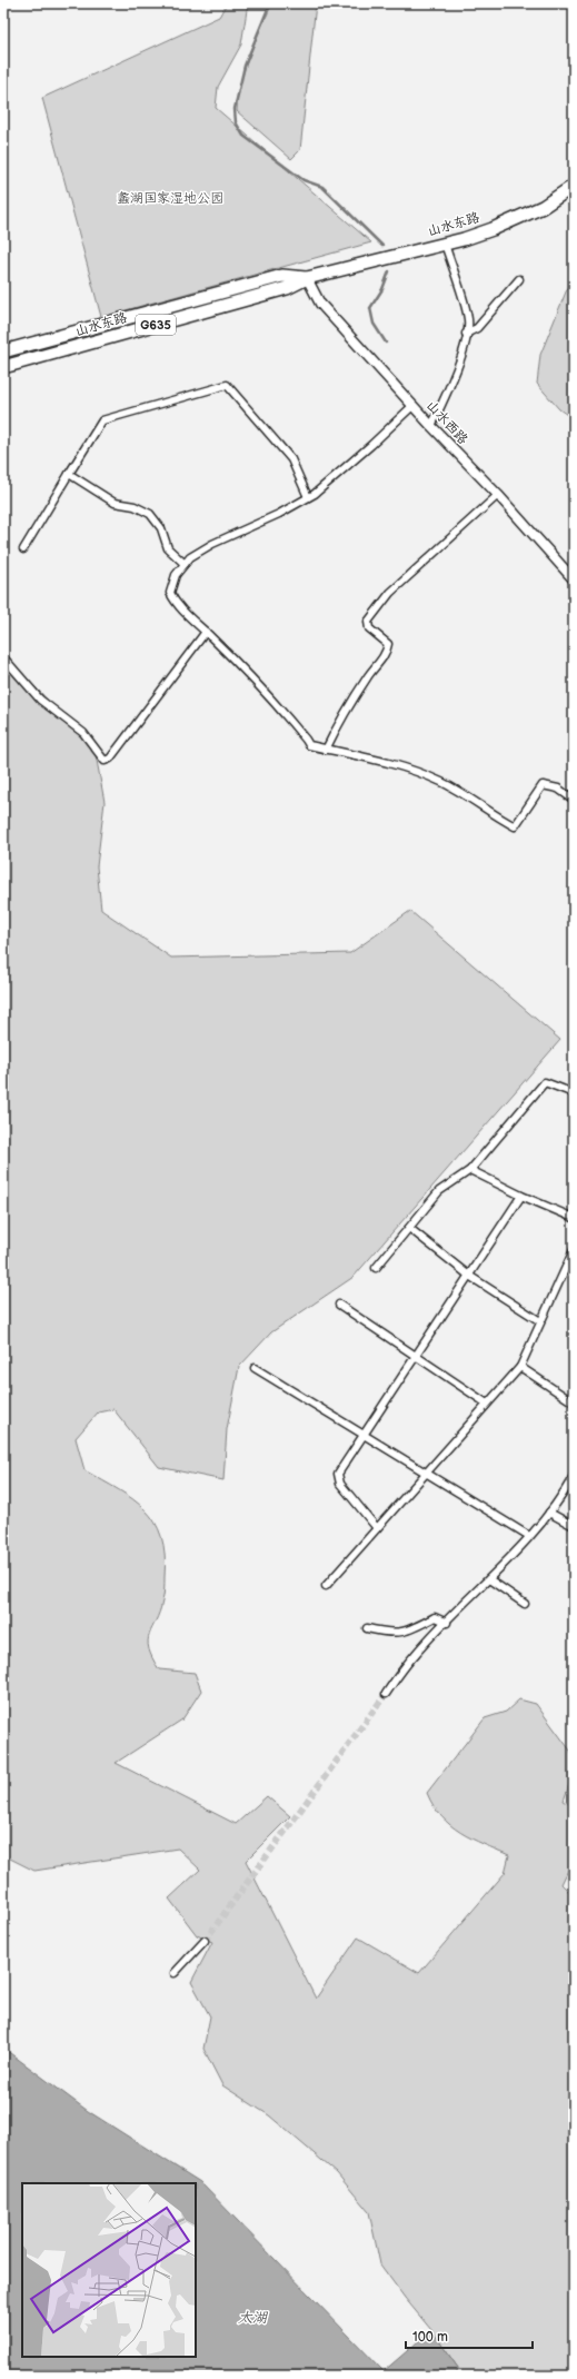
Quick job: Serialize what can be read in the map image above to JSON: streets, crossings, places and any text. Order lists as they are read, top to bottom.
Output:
{
  "streets": {
    "highway": ["山水东路", "G635"],
    "street": ["山水西路"]
  },
  "crossings": [
    ["山水东路", "山水西路"]
  ],
  "water": ["太湖"],
  "parks": ["蠡湖国家湿地公园"],
  "scale_bar": "100 m"
}
